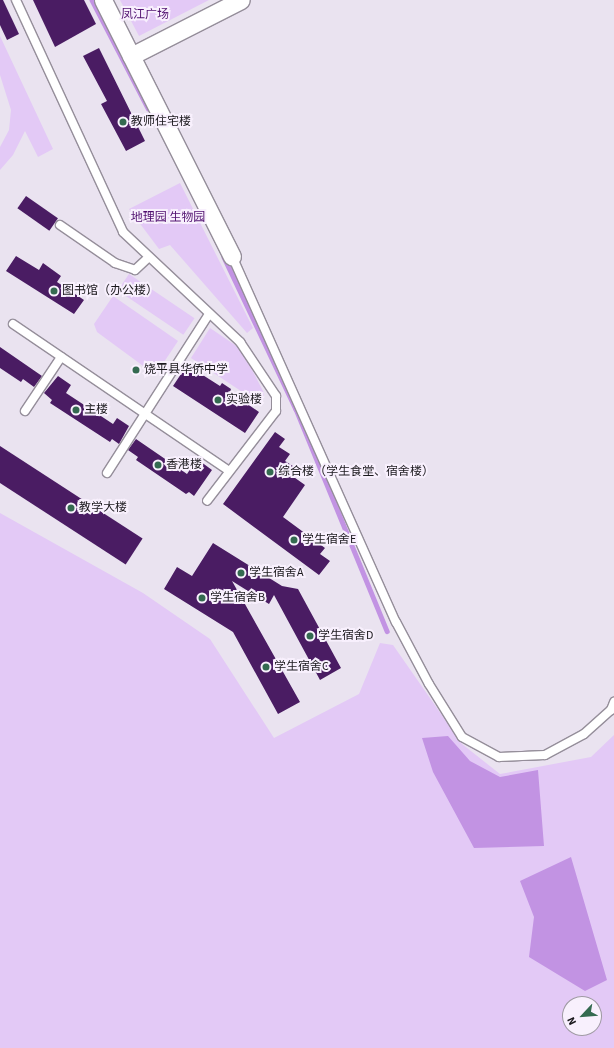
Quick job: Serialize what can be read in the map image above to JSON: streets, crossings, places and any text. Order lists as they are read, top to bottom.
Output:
{
  "parks": ["凤江广场", "地理园 生物园"],
  "places": [
    "教师住宅楼",
    "图书馆（办公楼）",
    "饶平县华侨中学",
    "实验楼",
    "主楼",
    "香港楼",
    "综合楼（学生食堂、宿舍楼）",
    "教学大楼",
    "学生宿舍E",
    "学生宿舍A",
    "学生宿舍B",
    "学生宿舍D",
    "学生宿舍C"
  ],
  "north": "bottom left"
}
